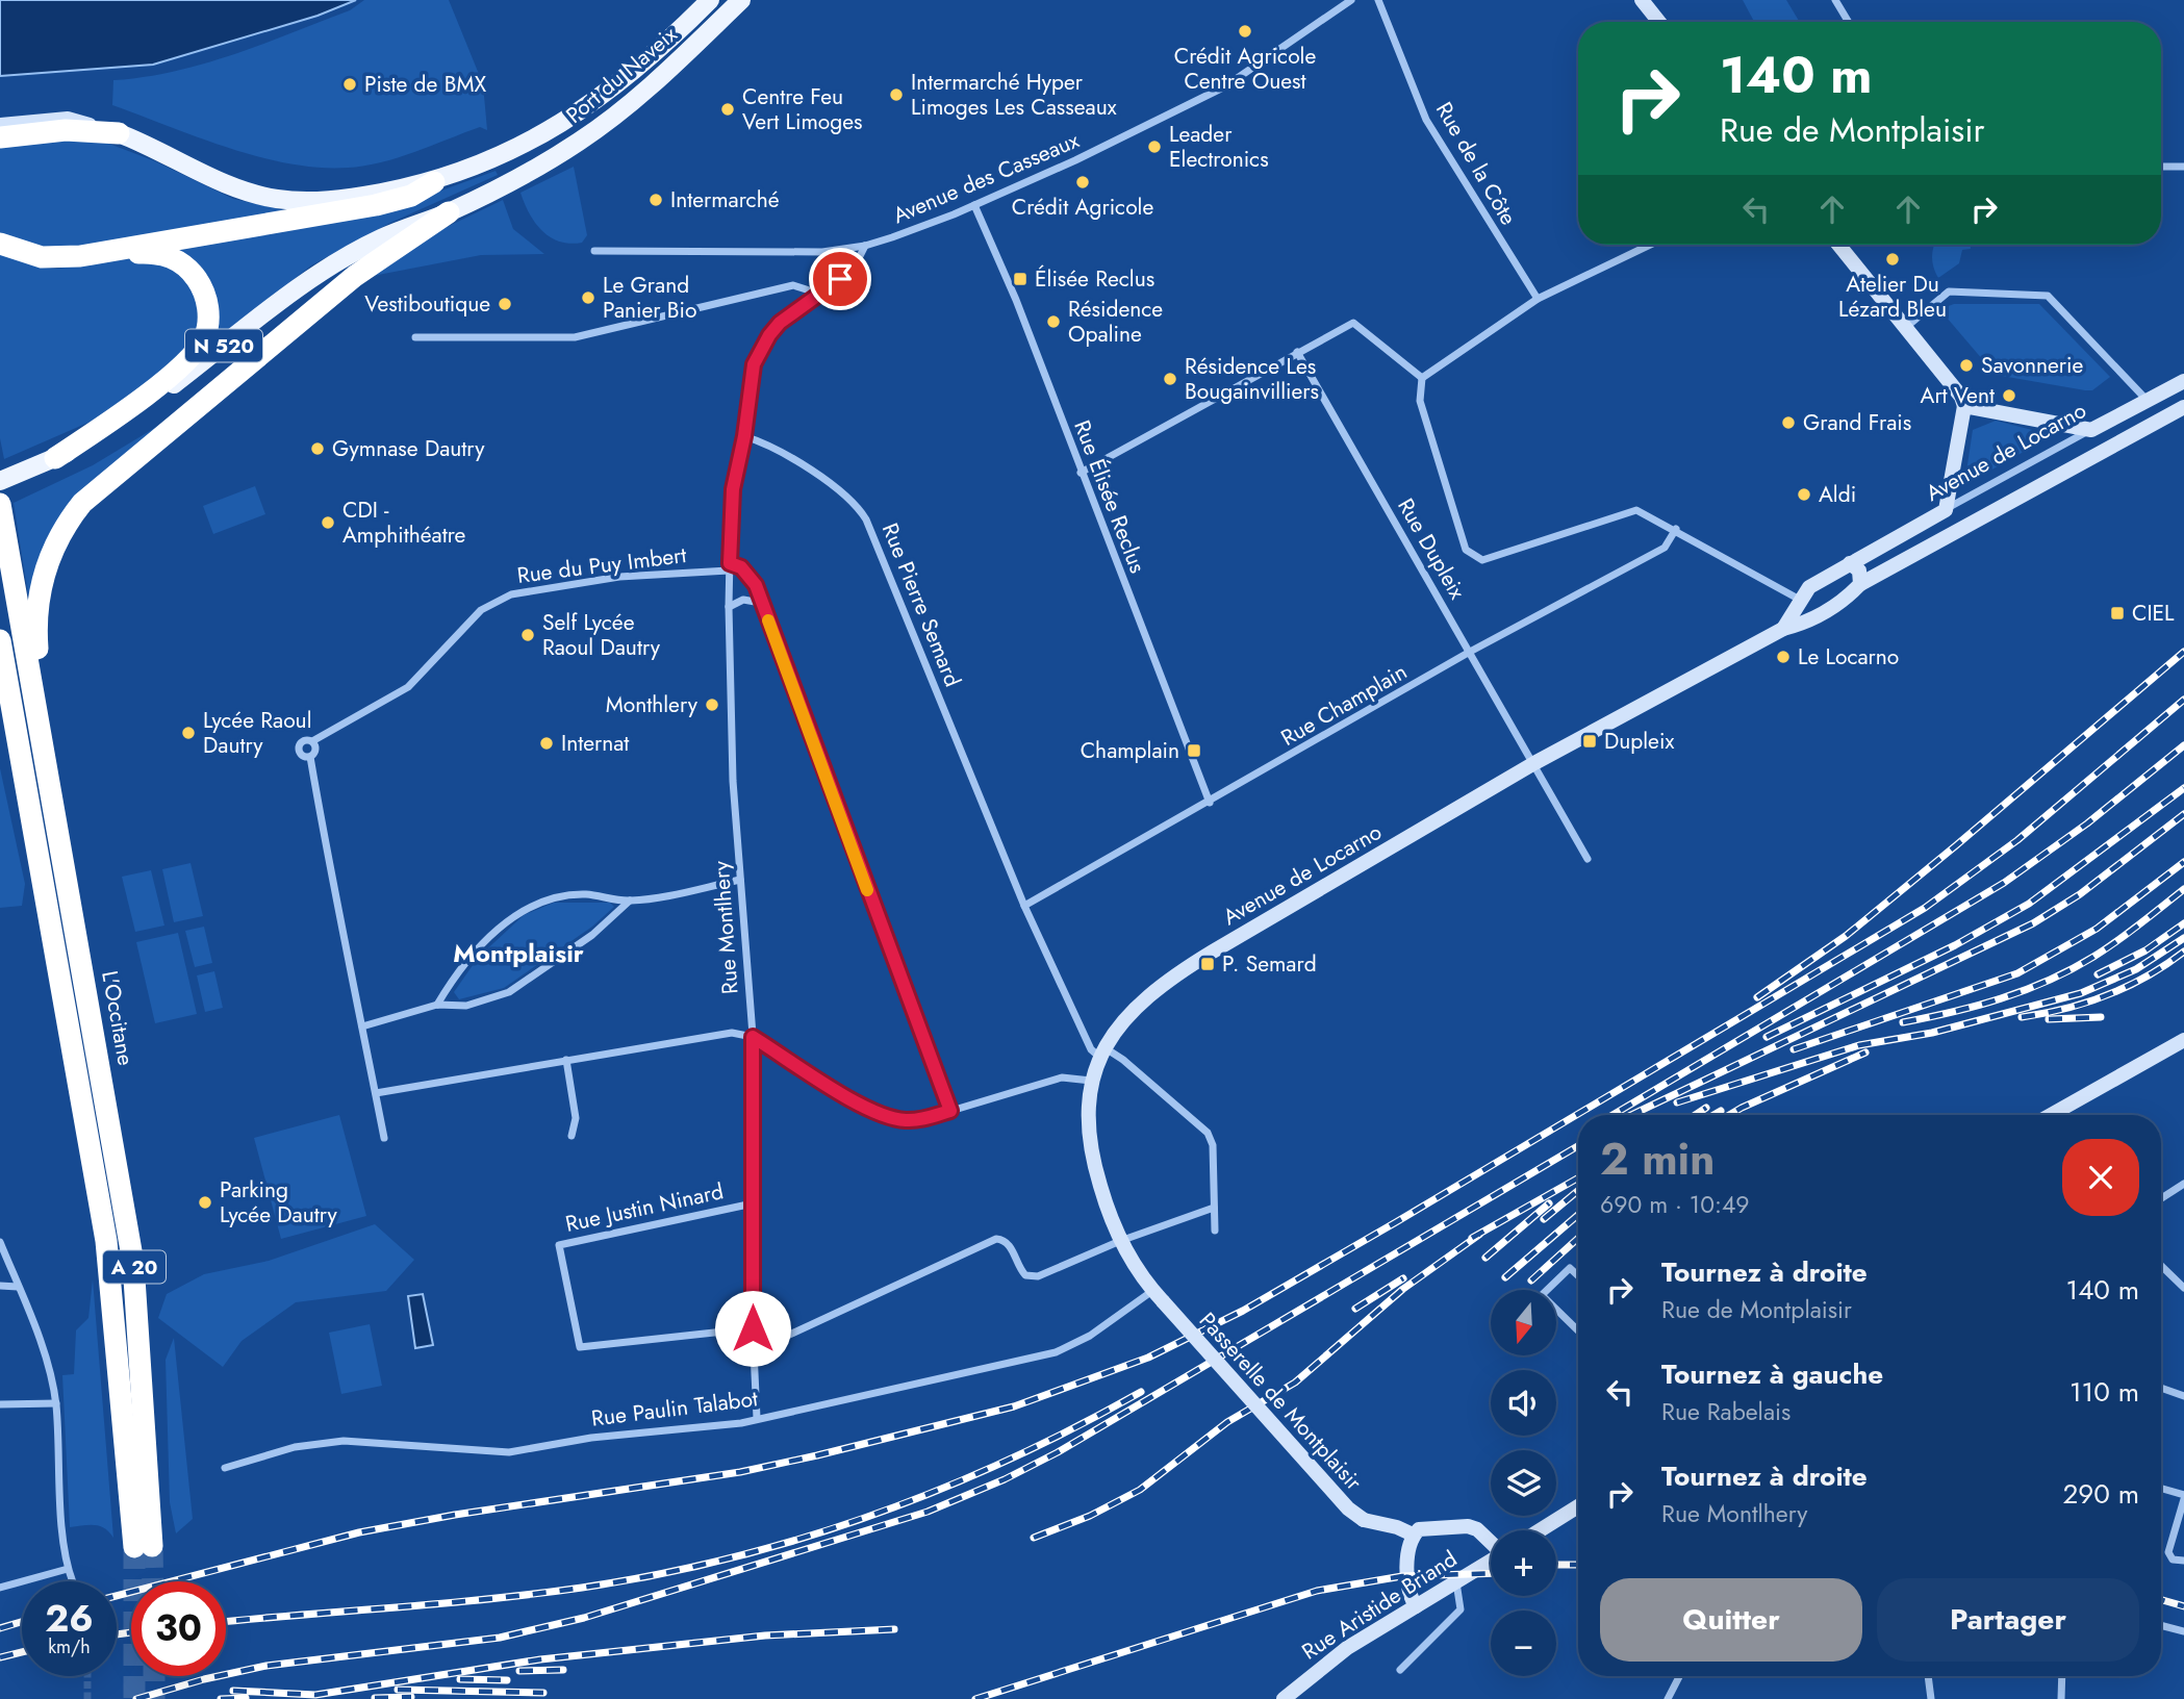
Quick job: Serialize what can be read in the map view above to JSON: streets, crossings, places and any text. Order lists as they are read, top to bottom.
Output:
{
  "streets": {
    "highway": ["L'Occitane", "A 20"],
    "main road": ["Port du Naveix", "N 520"],
    "street": [
      "Rue de la Côte",
      "Avenue des Casseaux",
      "Avenue de Locarno",
      "Rue Élisée Reclus",
      "Rue Dupleix",
      "Rue du Puy Imbert",
      "Rue Pierre Semard",
      "Rue Champlain",
      "Rue Montlhery",
      "Rue Justin Ninard",
      "Passerelle de Montplaisir",
      "Rue Paulin Talabot",
      "Rue Aristide Briand"
    ]
  },
  "crossings": [
    ["Port du Naveix", "N 520"],
    ["Avenue des Casseaux", "Rue Élisée Reclus"],
    ["Avenue de Locarno", "Rue Dupleix"],
    ["Avenue de Locarno", "Rue Pierre Semard"],
    ["Avenue de Locarno", "Passerelle de Montplaisir"],
    ["Avenue de Locarno", "Rue Paulin Talabot"],
    ["Rue Élisée Reclus", "Rue Champlain"],
    ["Rue Dupleix", "Rue Champlain"],
    ["Rue du Puy Imbert", "Rue Montlhery"],
    ["Rue Pierre Semard", "Rue Champlain"],
    ["Rue Pierre Semard", "Rue Montlhery"],
    ["Rue Montlhery", "Rue Justin Ninard"],
    ["Rue Montlhery", "Rue Paulin Talabot"],
    ["Passerelle de Montplaisir", "Rue Paulin Talabot"]
  ],
  "districts": ["Montplaisir"],
  "places": {
    "other": [
      "Crédit Agricole Centre Ouest",
      "Piste de BMX",
      "Intermarché Hyper Limoges Les Casseaux",
      "Centre Feu Vert Limoges",
      "Leader Electronics",
      "Crédit Agricole",
      "Intermarché",
      "Atelier Du Lézard Bleu",
      "Le Grand Panier Bio",
      "Vestiboutique",
      "Résidence Opaline",
      "Savonnerie",
      "Résidence Les Bougainvilliers",
      "Art Vent",
      "Grand Frais",
      "Gymnase Dautry",
      "Aldi",
      "CDI - Amphithéatre",
      "Self Lycée Raoul Dautry",
      "Le Locarno",
      "Monthlery",
      "Lycée Raoul Dautry",
      "Internat",
      "Parking Lycée Dautry"
    ],
    "transit": [
      "Élisée Reclus",
      "CIEL",
      "Dupleix",
      "Champlain",
      "P. Semard"
    ]
  },
  "north": "bottom",
  "page": {
    "turn": ["140 m", "Rue de Montplaisir"],
    "heading": ["2 min", "690 m · 10:49"],
    "list": [
      {
        "name": "Tournez à droite",
        "note": "Rue de Montplaisir",
        "value": "140 m"
      },
      {
        "name": "Tournez à gauche",
        "note": "Rue Rabelais",
        "value": "110 m"
      },
      {
        "name": "Tournez à droite",
        "note": "Rue Montlhery",
        "value": "290 m"
      }
    ],
    "map_buttons": ["+", "−"],
    "buttons": ["Quitter", "Partager"],
    "speed": "26 km/h",
    "limit": "30"
  }
}
